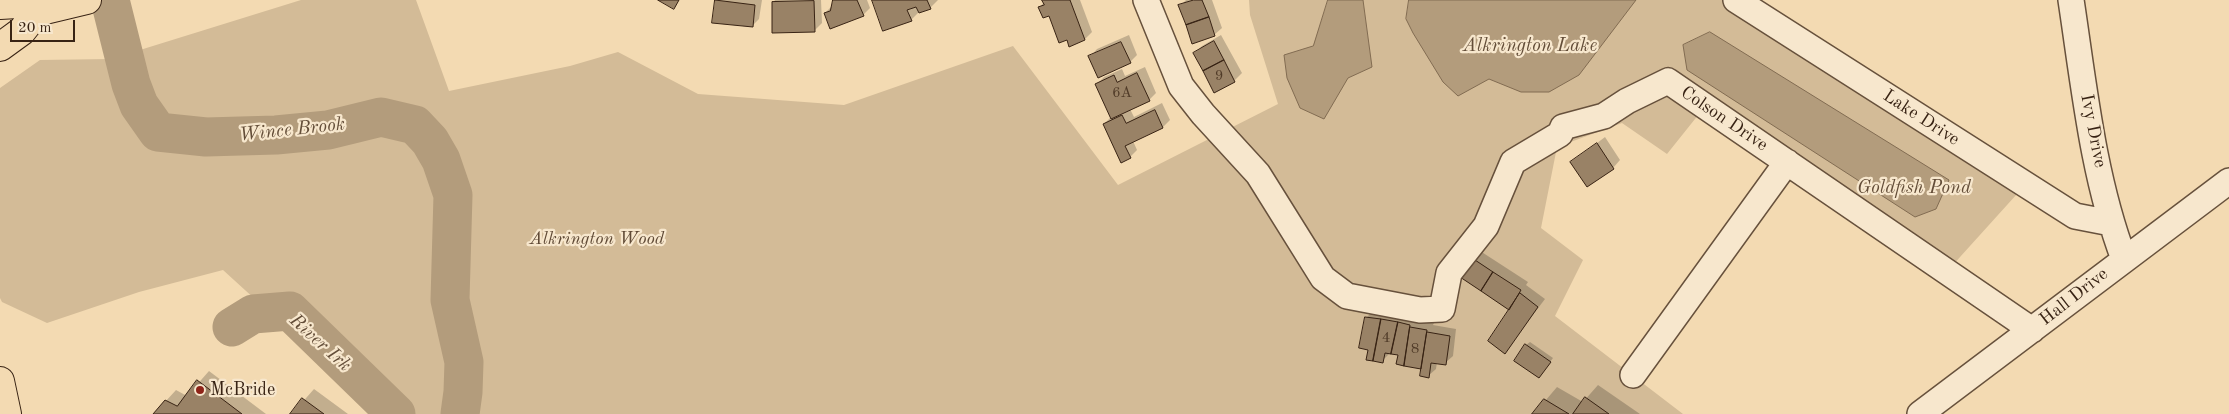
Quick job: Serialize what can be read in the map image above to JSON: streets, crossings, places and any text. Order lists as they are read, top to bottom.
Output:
{
  "streets": {
    "street": [
      "Lake Drive",
      "Colson Drive",
      "Ivy Drive",
      "Hall Drive"
    ]
  },
  "crossings": [
    ["Lake Drive", "Ivy Drive"],
    ["Colson Drive", "Hall Drive"],
    ["Ivy Drive", "Hall Drive"]
  ],
  "water": [
    "Alkrington Lake",
    "Wince Brook",
    "Goldfish Pond",
    "River Irk"
  ],
  "parks": ["Alkrington Wood"],
  "places": ["McBride"],
  "house_numbers": [
    "9",
    "6A",
    "4",
    "8"
  ],
  "scale_bar": "20 m"
}
